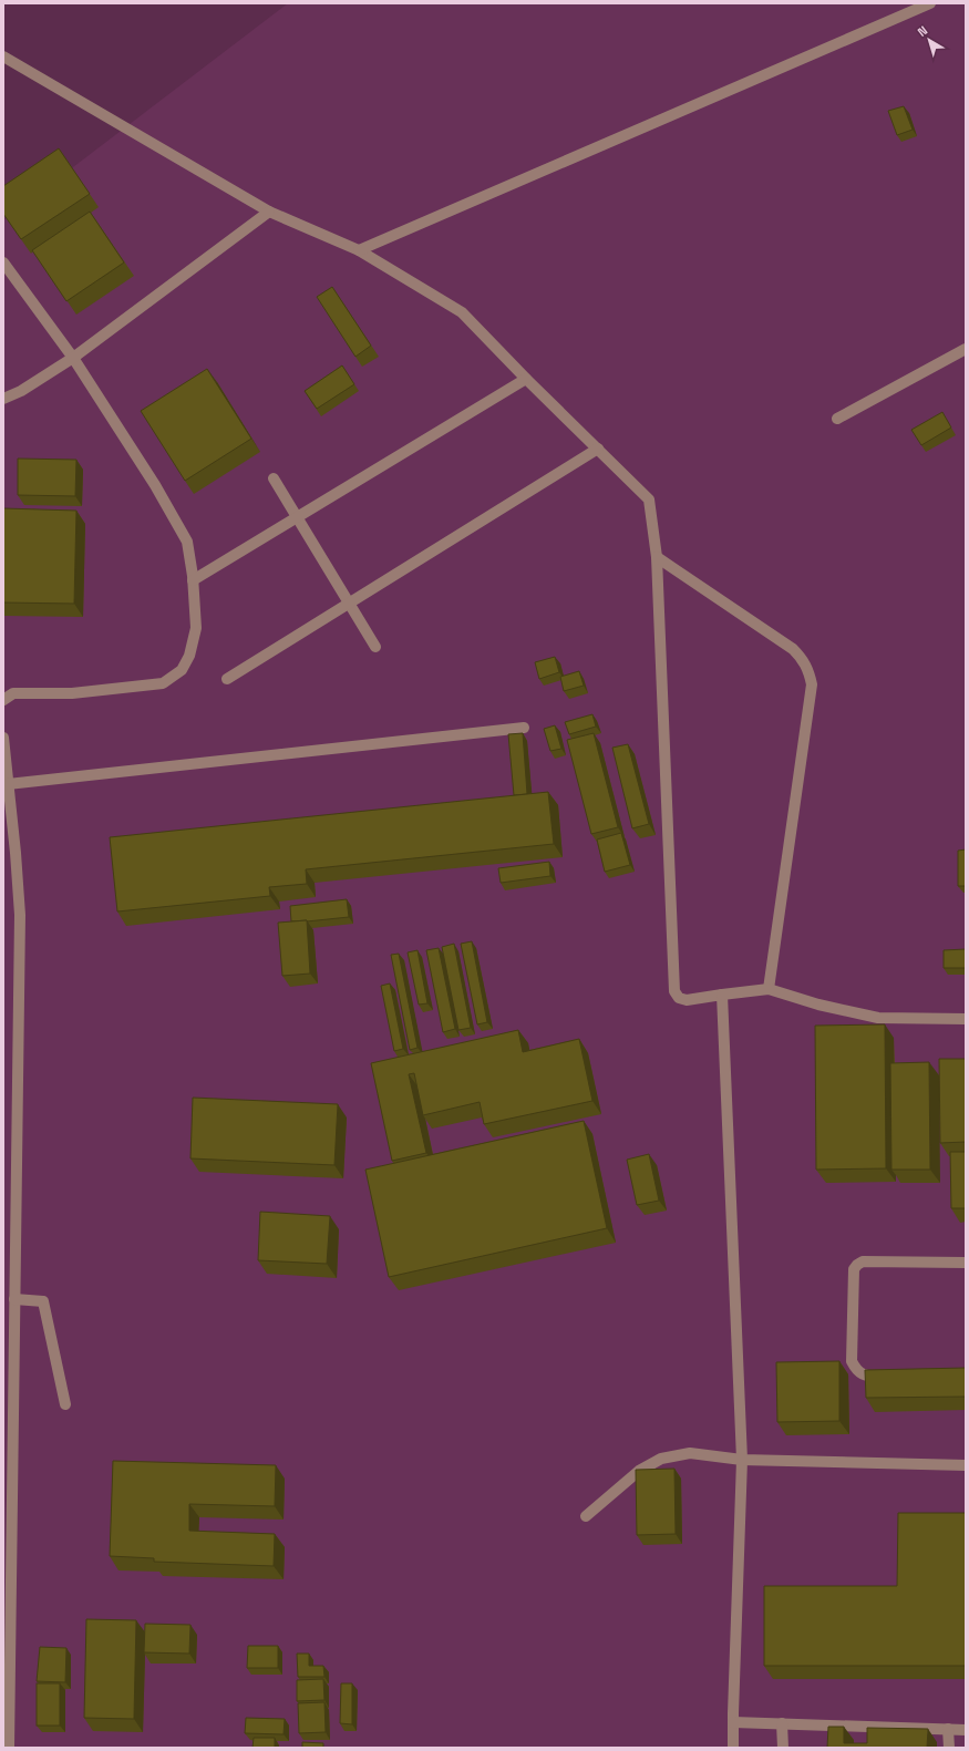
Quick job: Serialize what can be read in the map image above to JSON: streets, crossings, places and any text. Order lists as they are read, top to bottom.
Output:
{
  "north": "top left"
}
